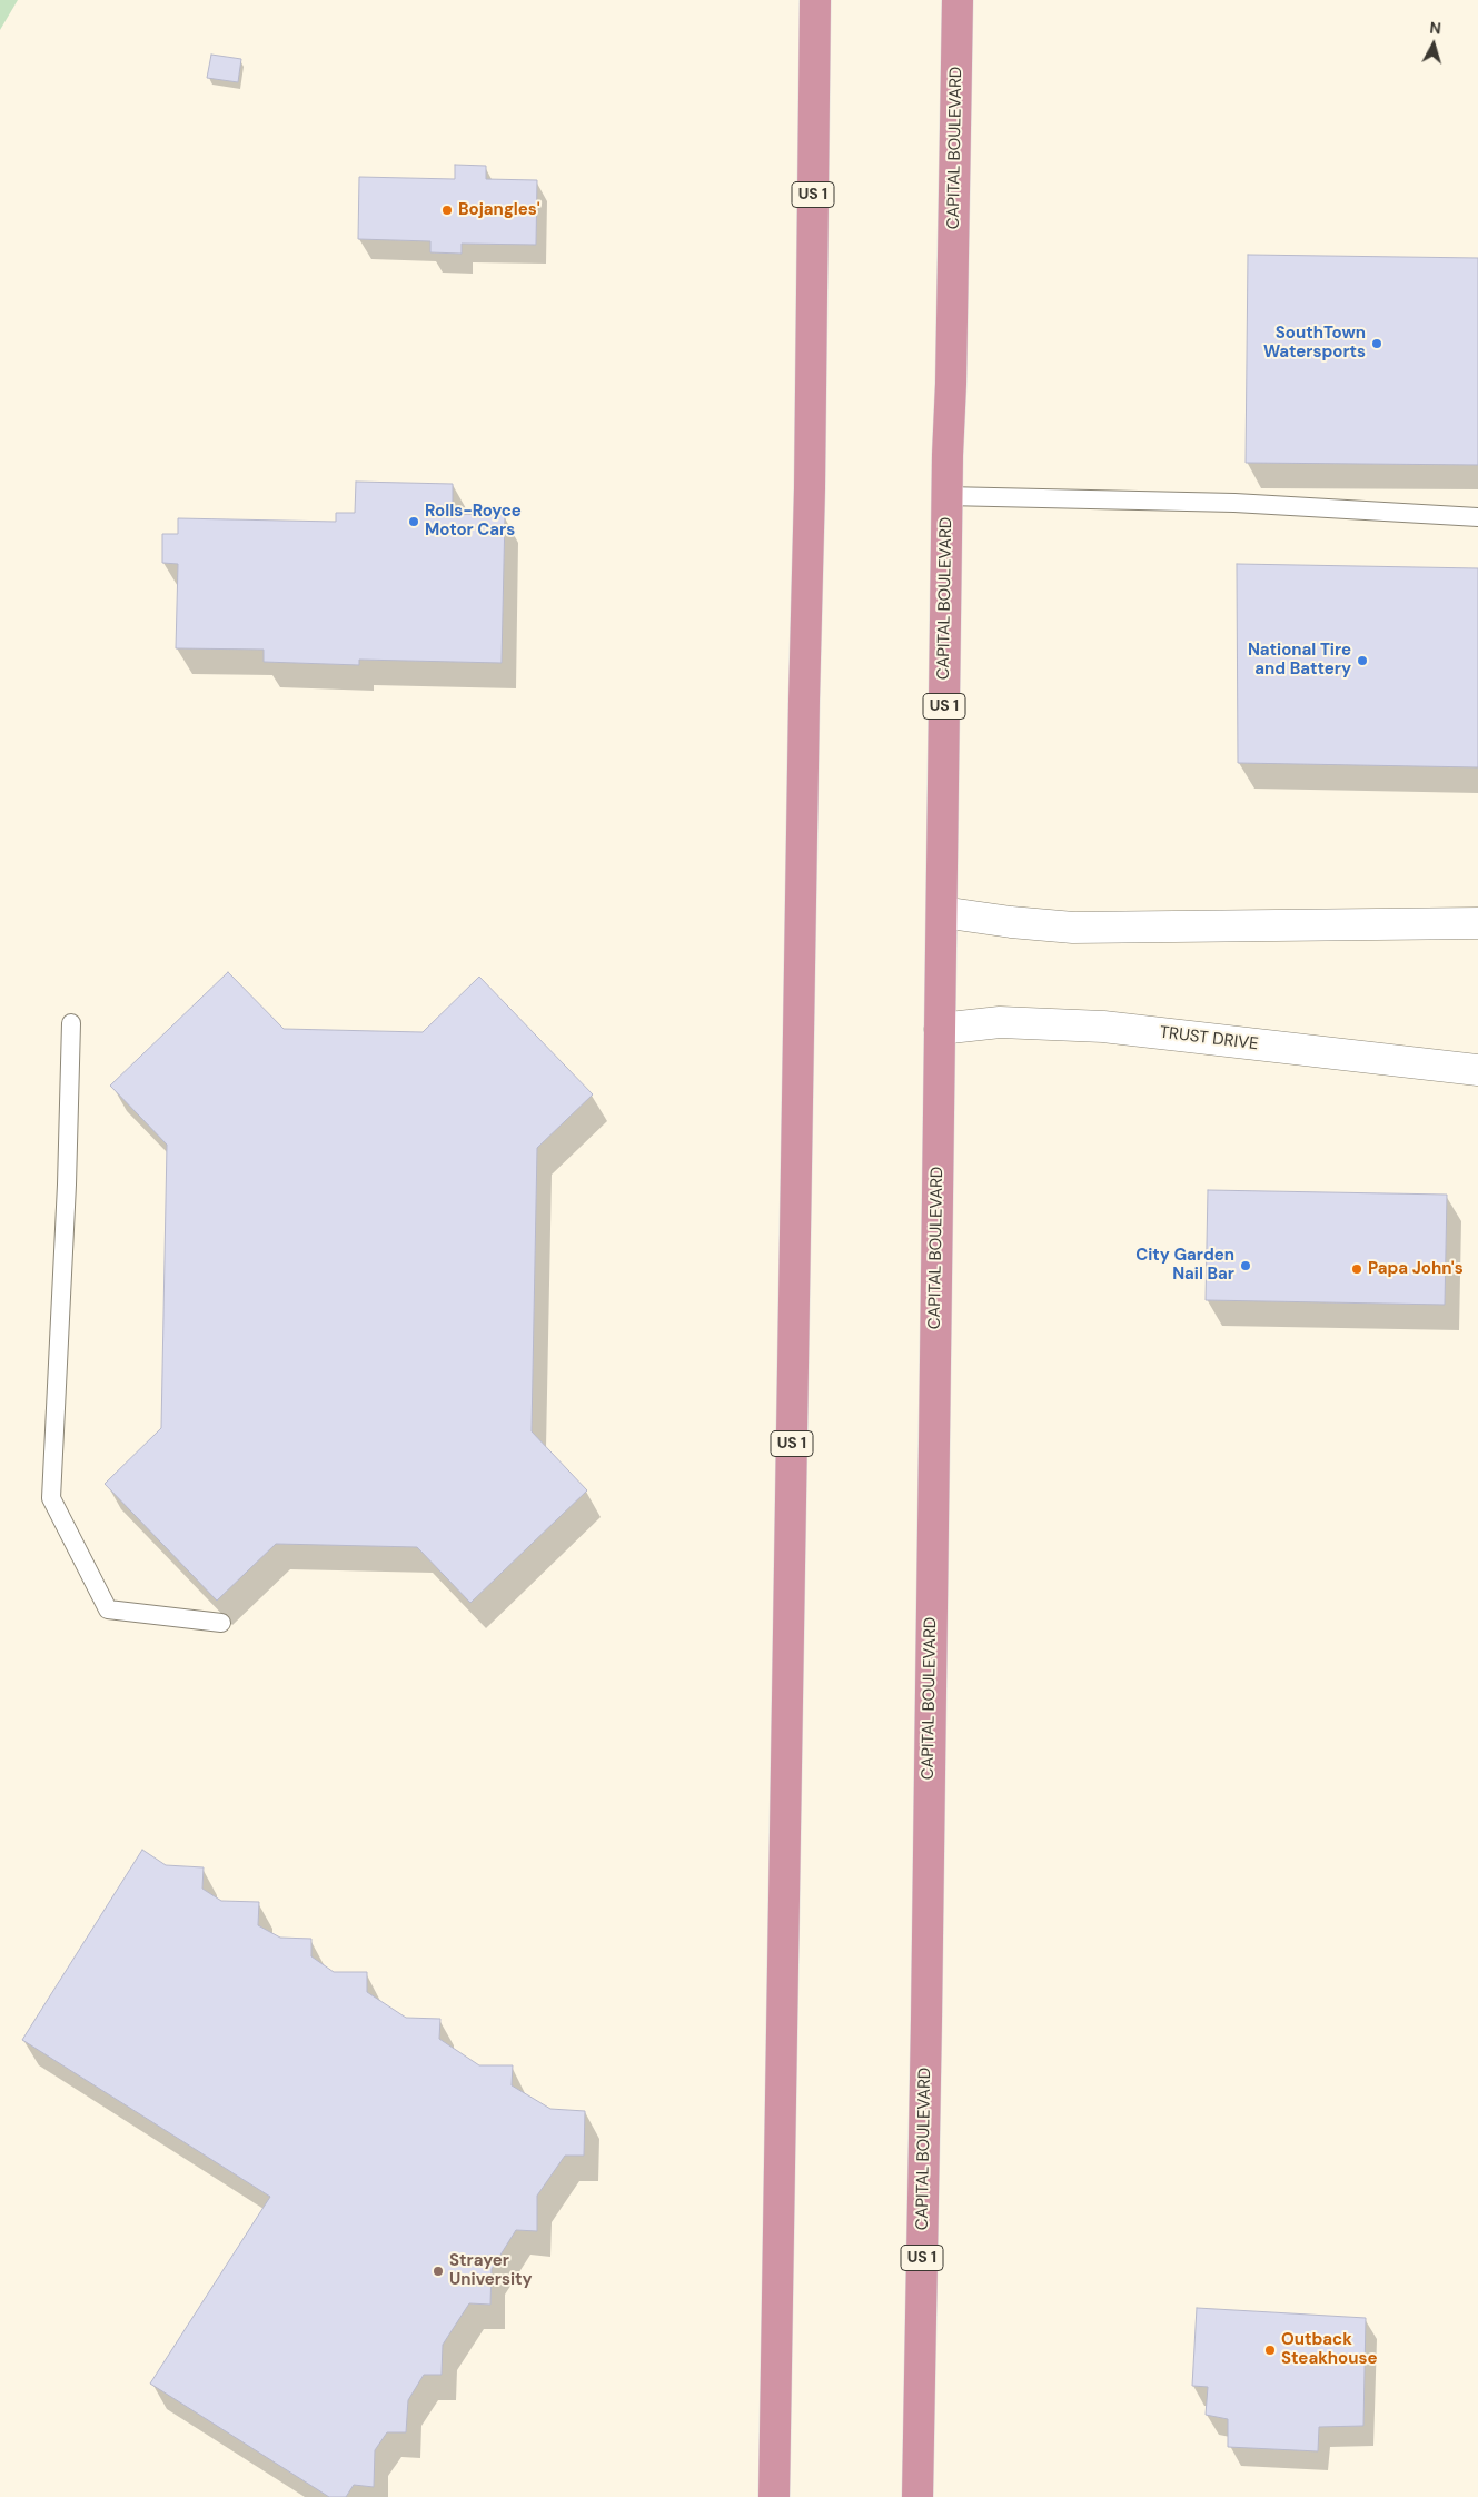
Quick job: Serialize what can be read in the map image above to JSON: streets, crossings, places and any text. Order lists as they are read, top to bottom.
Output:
{
  "streets": {
    "highway": ["CAPITAL BOULEVARD", "US 1"],
    "street": ["TRUST DRIVE"]
  },
  "crossings": [
    ["CAPITAL BOULEVARD", "TRUST DRIVE"]
  ],
  "places": [
    "Bojangles'",
    "SouthTown Watersports",
    "Rolls-Royce Motor Cars",
    "National Tire and Battery",
    "City Garden Nail Bar",
    "Papa John's",
    "Strayer University",
    "Outback Steakhouse"
  ],
  "north": "top"
}
